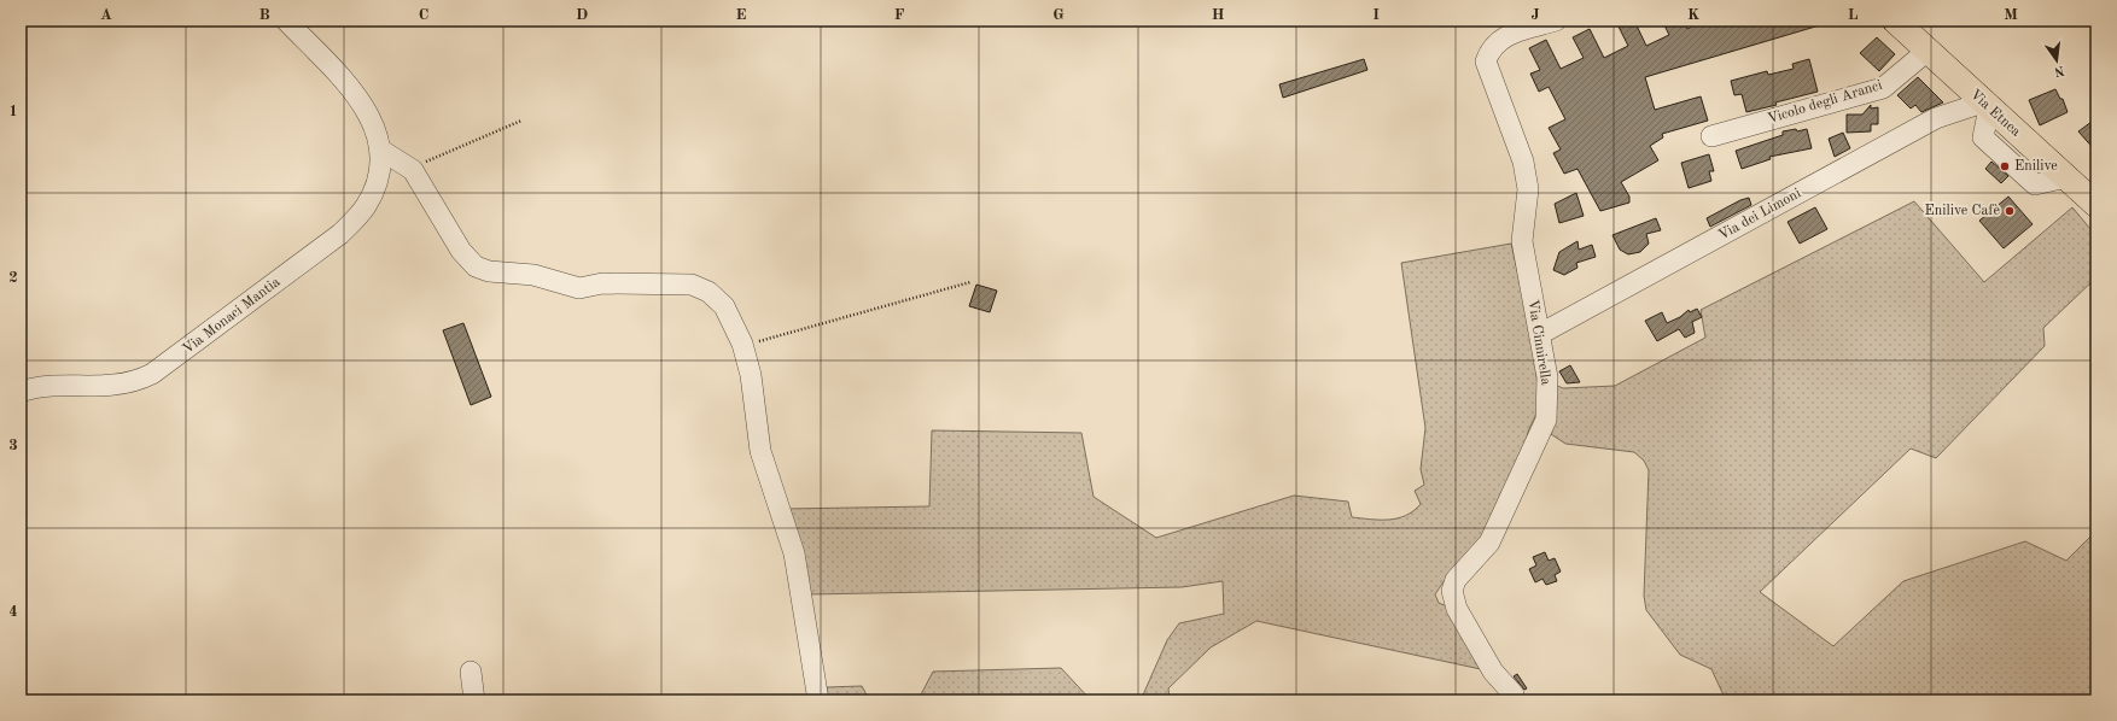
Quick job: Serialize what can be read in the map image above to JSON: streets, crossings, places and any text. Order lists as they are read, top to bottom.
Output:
{
  "streets": {
    "main road": ["Via Etnea"],
    "street": [
      "Vicolo degli Aranci",
      "Via dei Limoni",
      "Via Monaci Mantia",
      "Via Cinnirella"
    ]
  },
  "crossings": [
    ["Vicolo degli Aranci", "Via Etnea"],
    ["Via Etnea", "Via dei Limoni"],
    ["Via dei Limoni", "Via Cinnirella"]
  ],
  "places": ["Enilive", "Enilive Cafè"],
  "north": "bottom",
  "grid": {
    "columns": [
      "A",
      "B",
      "C",
      "D",
      "E",
      "F",
      "G",
      "H",
      "I",
      "J",
      "K",
      "L",
      "M"
    ],
    "rows": [
      "1",
      "2",
      "3",
      "4"
    ]
  }
}
